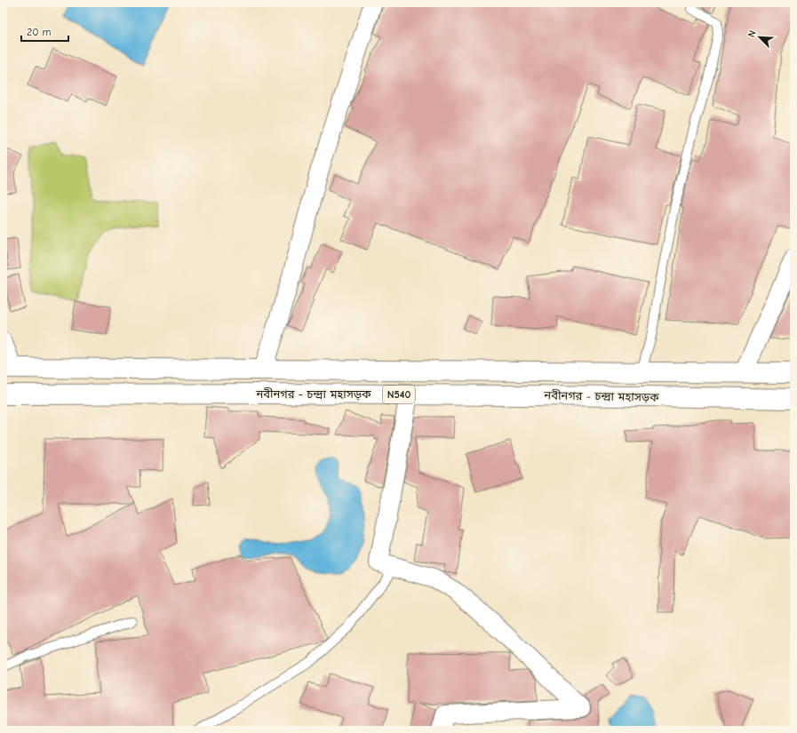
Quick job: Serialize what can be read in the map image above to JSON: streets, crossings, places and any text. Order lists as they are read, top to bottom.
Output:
{
  "streets": {
    "highway": ["নবীনগর - চন্দ্রা মহাসড়ক", "N540"]
  },
  "scale_bar": "20 m",
  "north": "top left"
}
